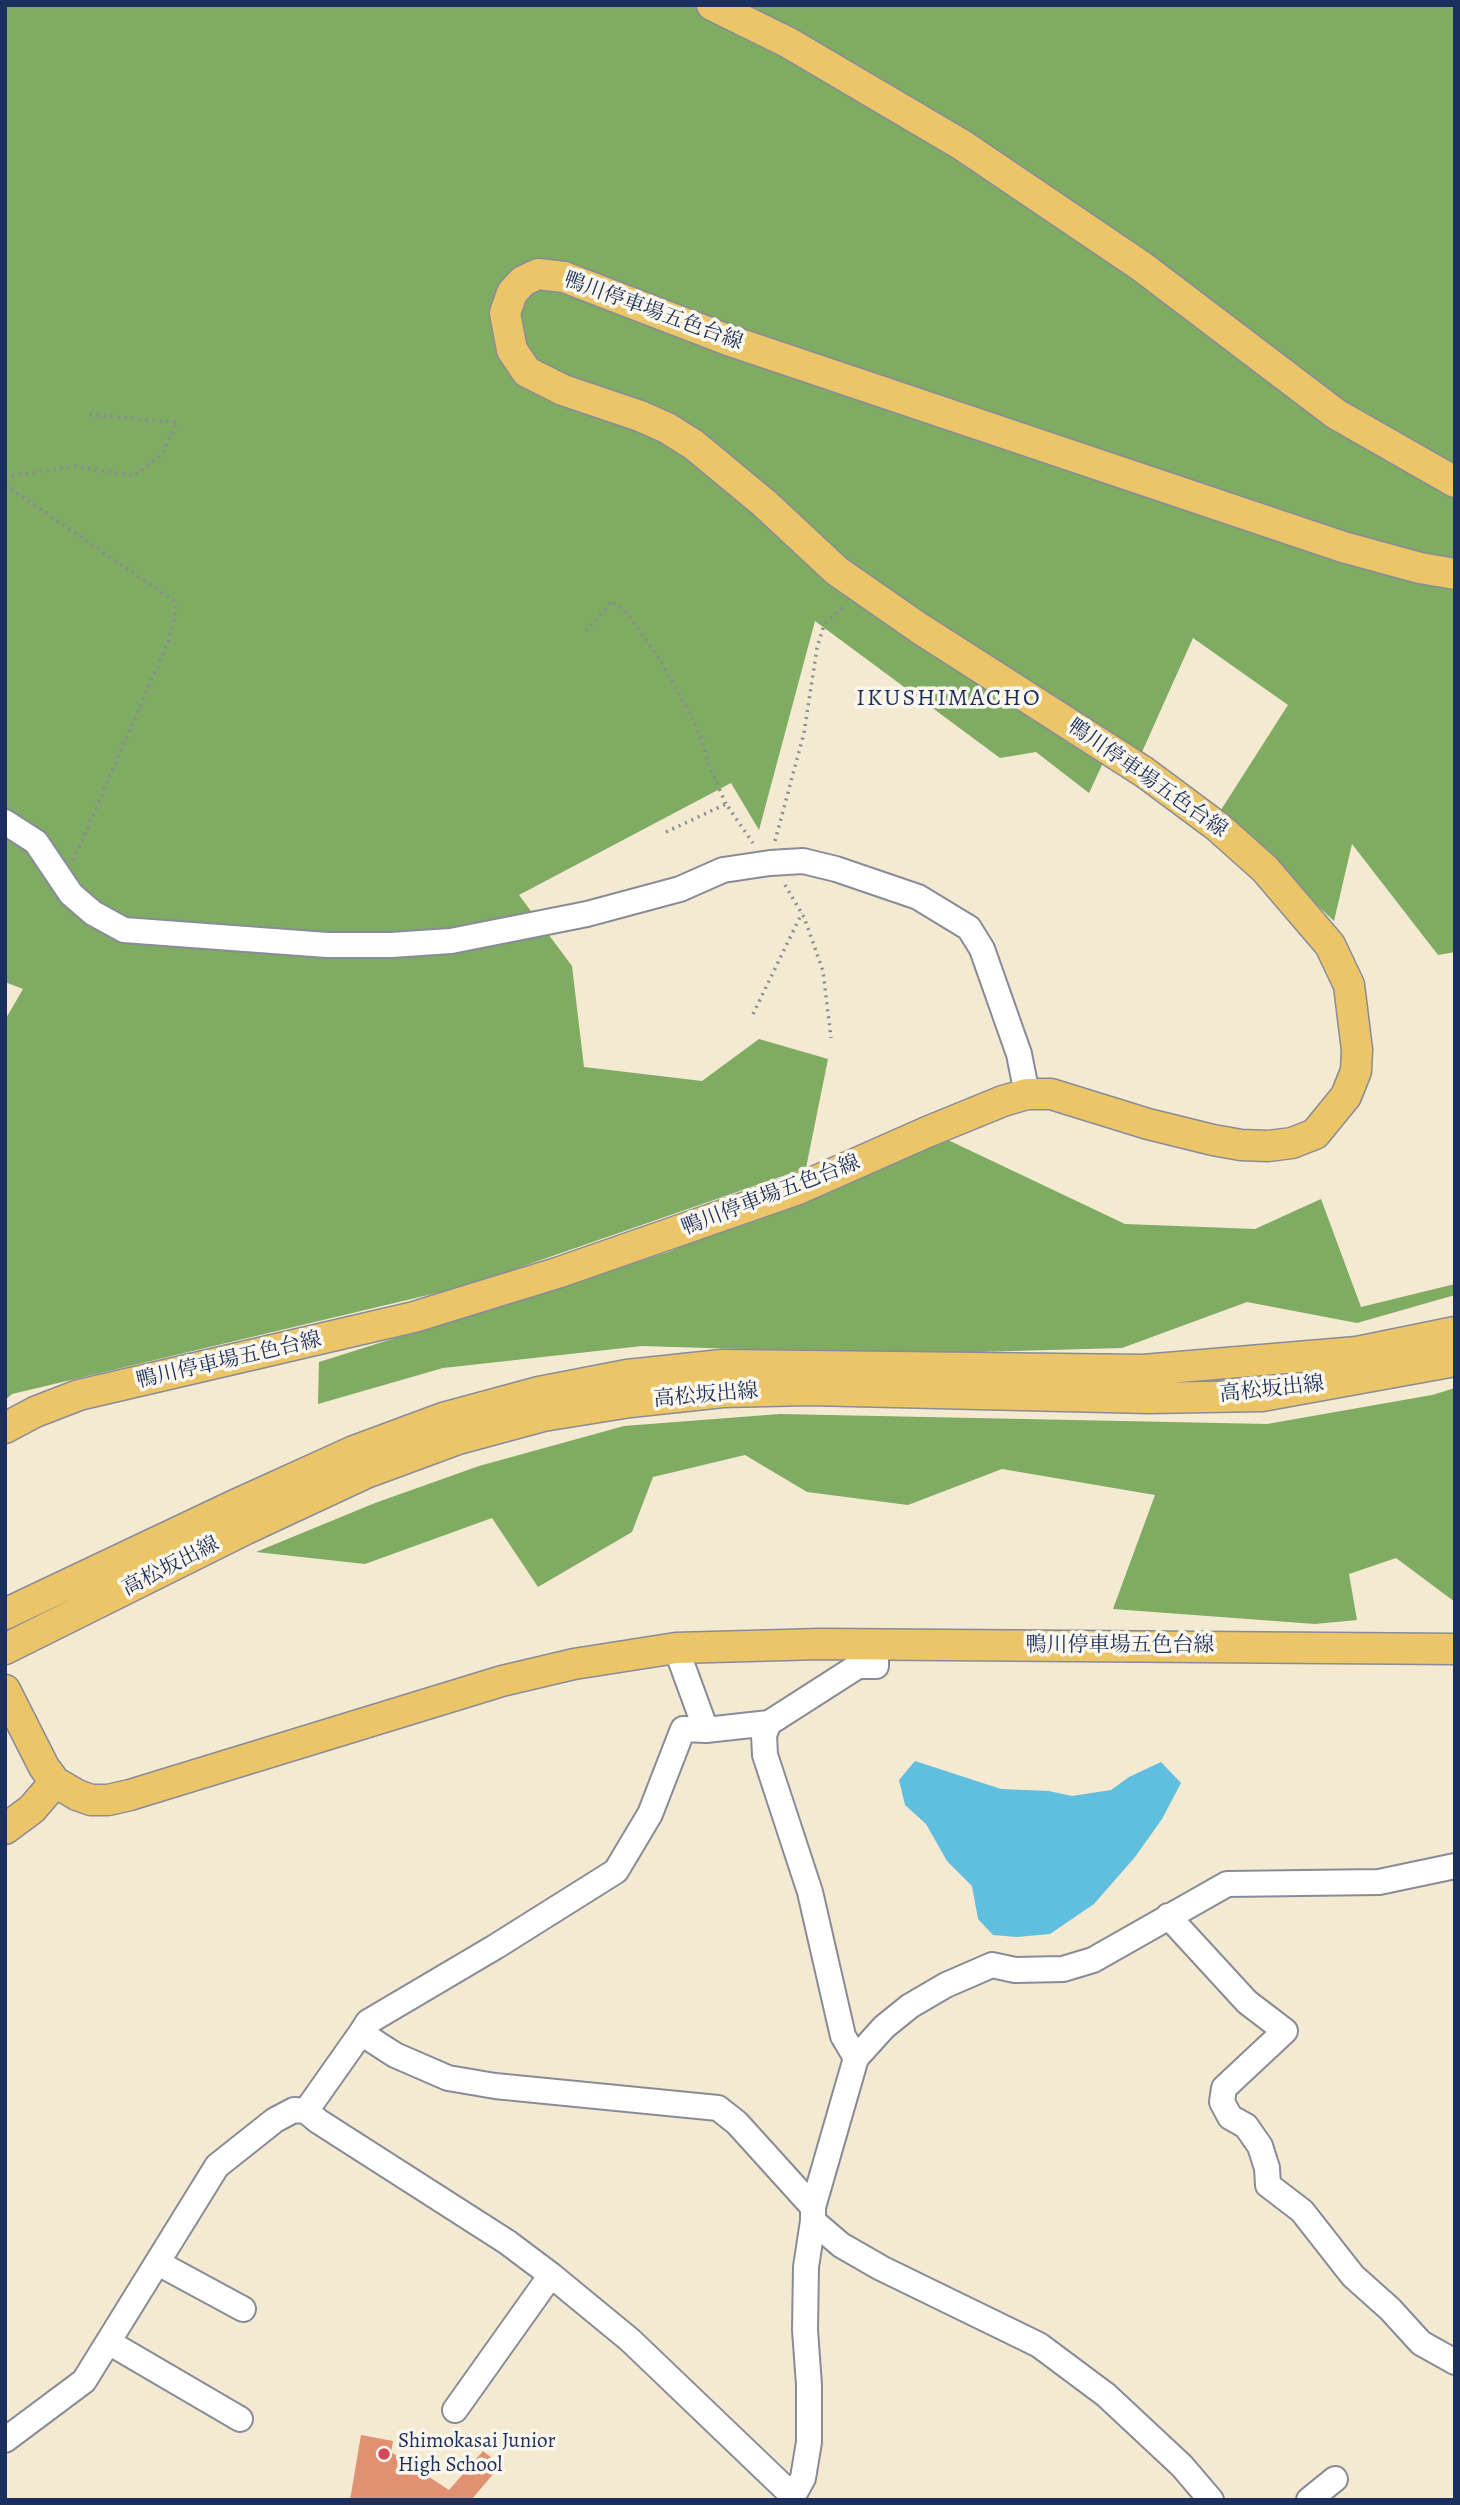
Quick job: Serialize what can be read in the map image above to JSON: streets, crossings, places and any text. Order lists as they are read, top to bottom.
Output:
{
  "streets": {
    "main road": ["鴨川停車場五色台線", "高松坂出線"]
  },
  "districts": ["IKUSHIMACHO"],
  "places": ["Shimokasai Junior High School"]
}
